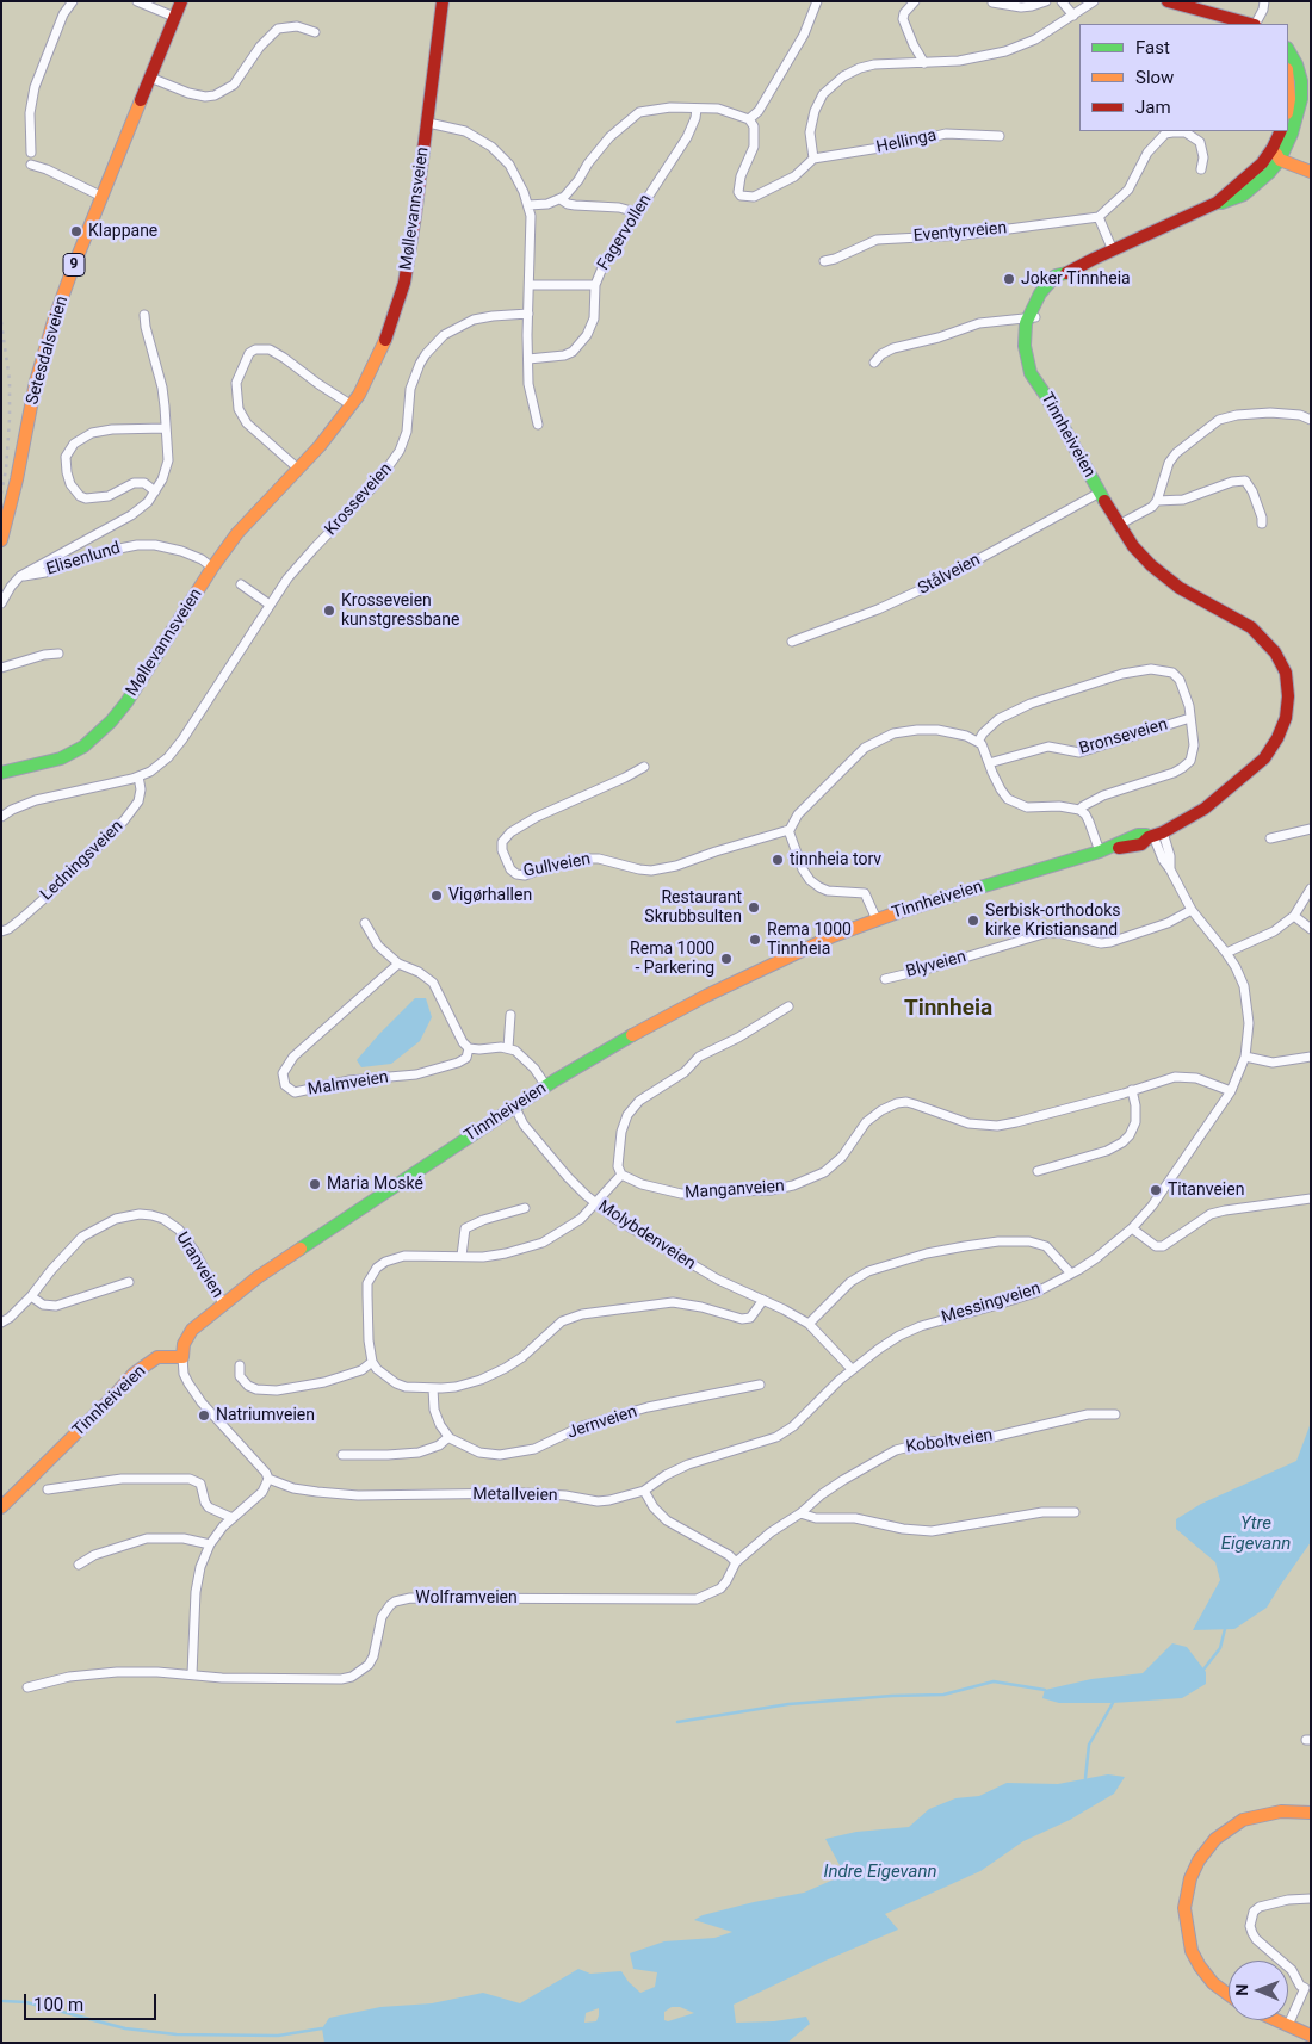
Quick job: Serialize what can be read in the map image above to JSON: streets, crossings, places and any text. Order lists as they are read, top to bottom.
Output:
{
  "streets": {
    "main road": [
      "Møllevannsveien",
      "9",
      "Setesdalsveien",
      "Tinnheiveien"
    ],
    "street": [
      "Hellinga",
      "Fagervollen",
      "Eventyrveien",
      "Krosseveien",
      "Elisenlund",
      "Stålveien",
      "Bronseveien",
      "Ledningsveien",
      "Gullveien",
      "Blyveien",
      "Malmveien",
      "Manganveien",
      "Molybdenveien",
      "Uranveien",
      "Messingveien",
      "Jernveien",
      "Koboltveien",
      "Metallveien",
      "Wolframveien"
    ]
  },
  "crossings": [
    ["Møllevannsveien", "Elisenlund"],
    ["Tinnheiveien", "Stålveien"],
    ["Tinnheiveien", "Molybdenveien"],
    ["Tinnheiveien", "Uranveien"],
    ["Tinnheiveien", "Messingveien"],
    ["Krosseveien", "Ledningsveien"],
    ["Blyveien", "Messingveien"],
    ["Manganveien", "Messingveien"],
    ["Molybdenveien", "Messingveien"],
    ["Messingveien", "Metallveien"],
    ["Koboltveien", "Wolframveien"]
  ],
  "districts": ["Tinnheia"],
  "water": ["Ytre Eigevann", "Indre Eigevann"],
  "places": [
    "Klappane",
    "Joker Tinnheia",
    "Krosseveien kunstgressbane",
    "tinnheia torv",
    "Vigørhallen",
    "Restaurant Skrubbsulten",
    "Serbisk-orthodoks kirke Kristiansand",
    "Rema 1000 Tinnheia",
    "Rema 1000 - Parkering",
    "Maria Moské",
    "Titanveien",
    "Natriumveien"
  ],
  "legend": ["Fast", "Slow", "Jam"],
  "scale_bar": "100 m",
  "north": "left"
}
